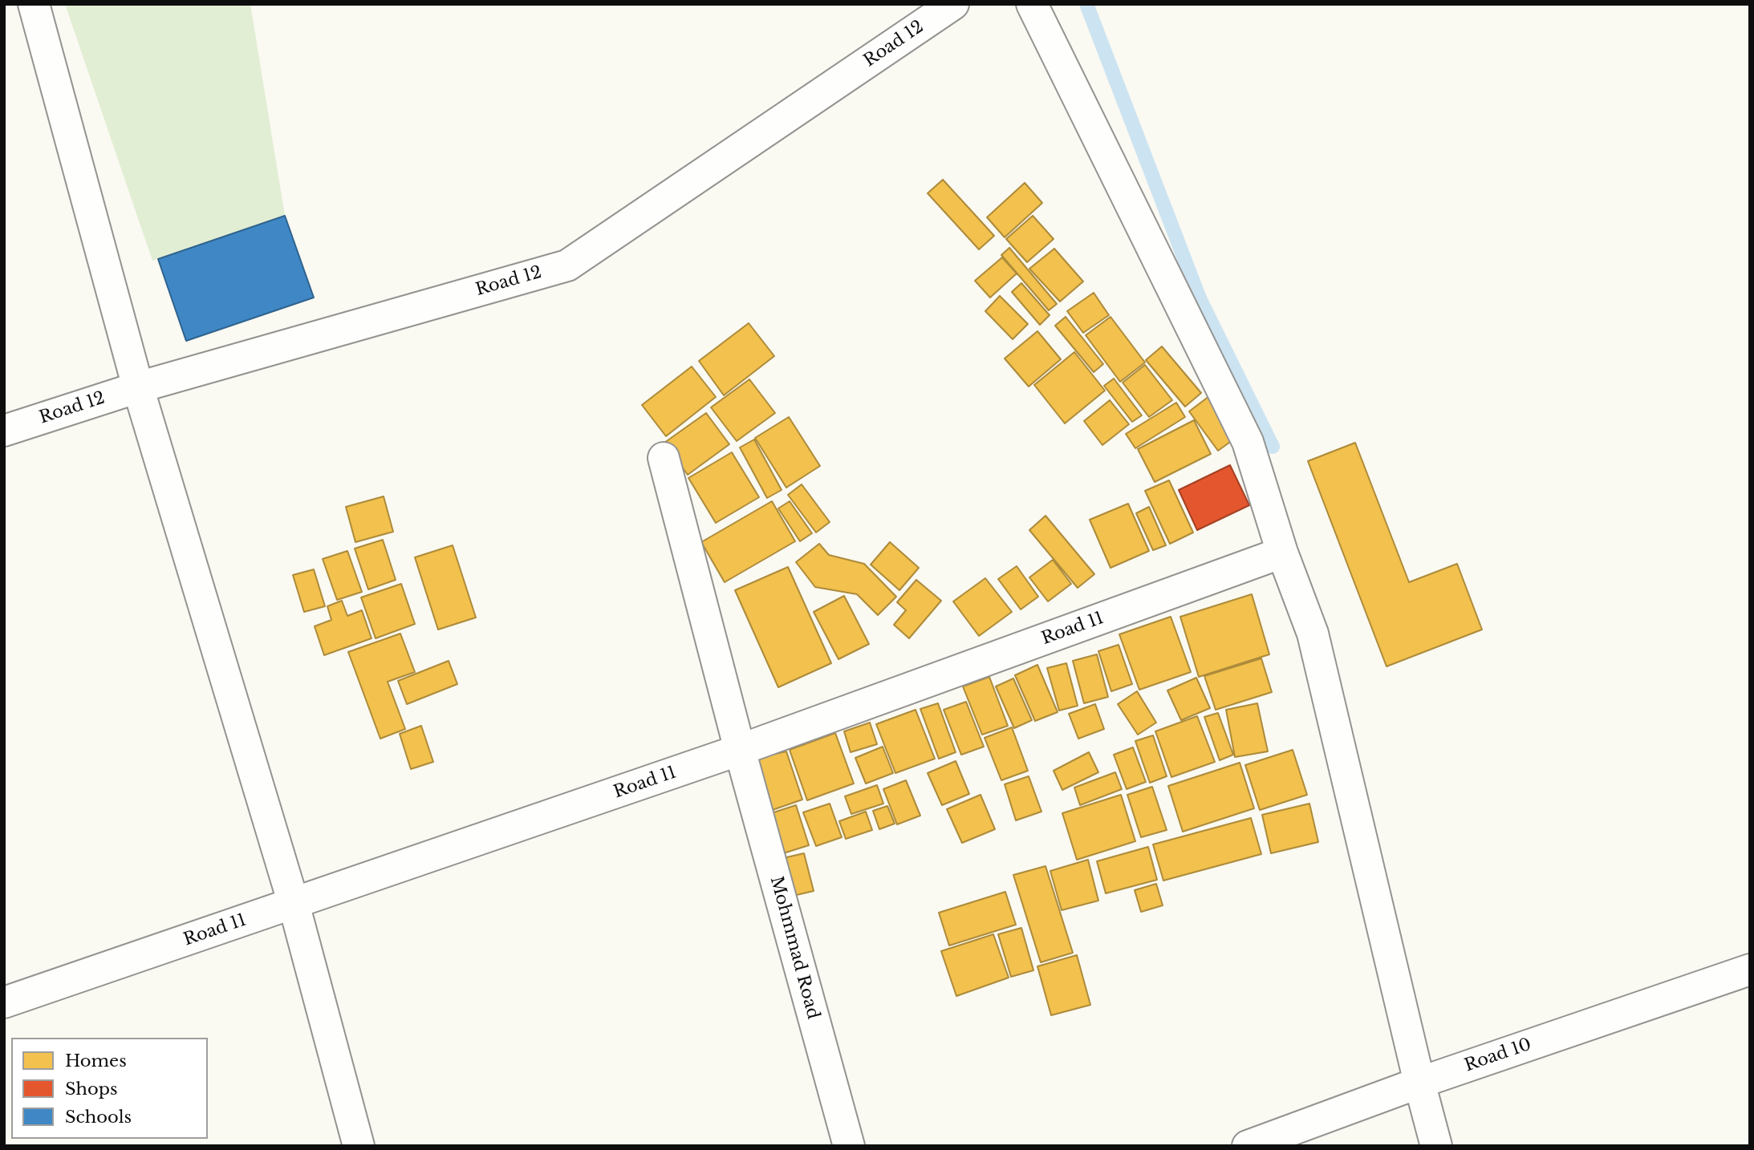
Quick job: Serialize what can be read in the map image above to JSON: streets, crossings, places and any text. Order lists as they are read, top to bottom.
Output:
{
  "streets": {
    "street": [
      "Road 12",
      "Road 11",
      "Mohmmad Road",
      "Road 10"
    ]
  },
  "crossings": [
    ["Road 11", "Mohmmad Road"]
  ],
  "legend": ["Homes", "Shops", "Schools"]
}
